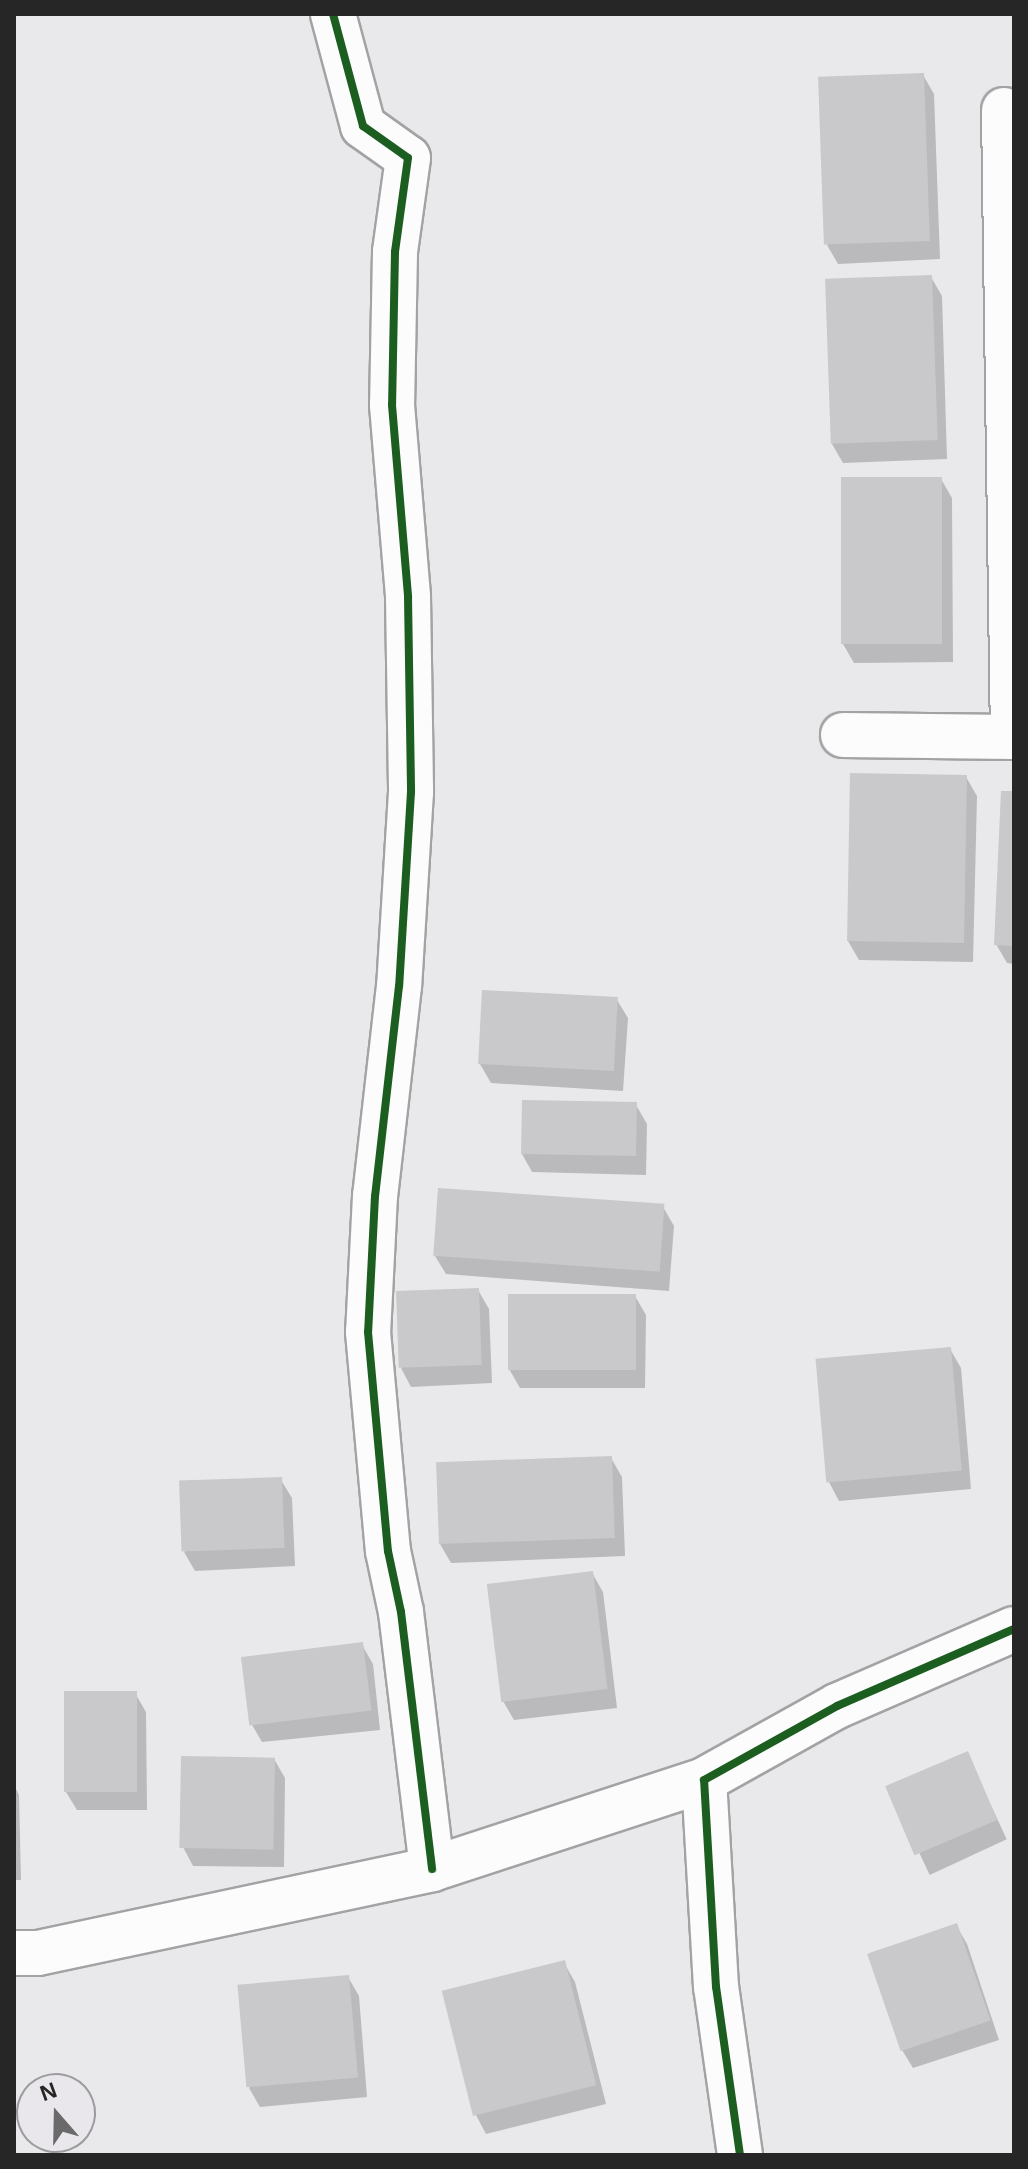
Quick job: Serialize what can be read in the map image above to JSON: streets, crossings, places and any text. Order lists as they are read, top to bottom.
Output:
{
  "north": "top"
}
